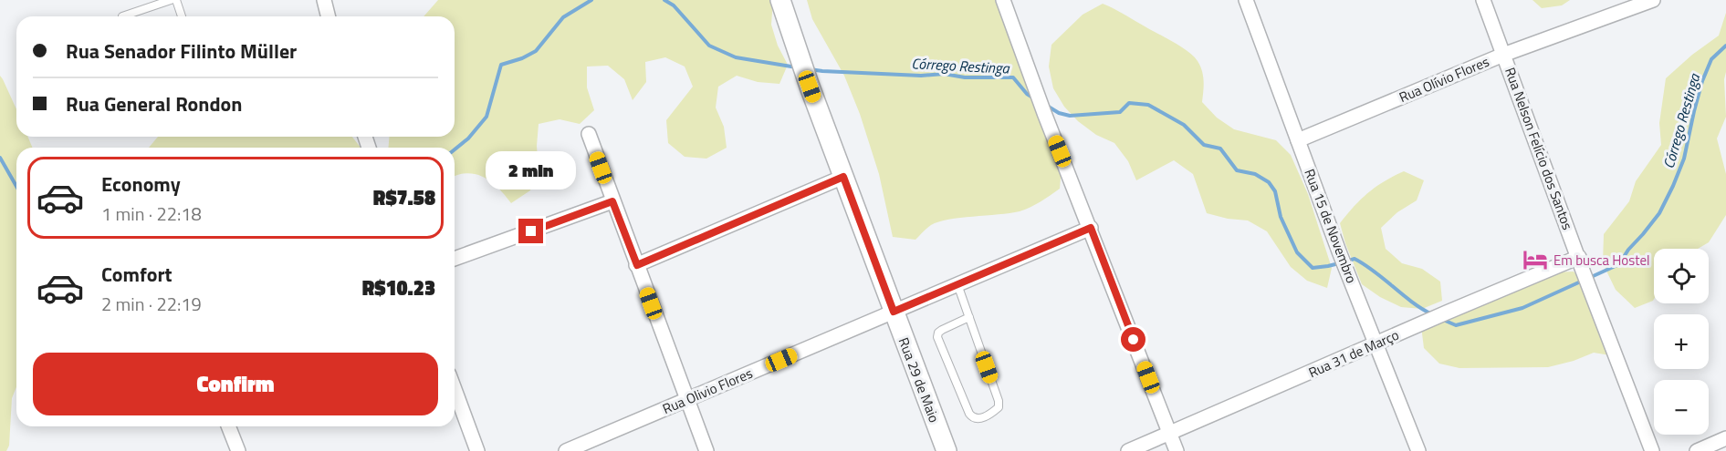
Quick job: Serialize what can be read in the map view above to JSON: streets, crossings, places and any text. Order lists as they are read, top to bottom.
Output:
{
  "streets": {
    "main road": ["Rua 29 de Maio"],
    "street": [
      "Rua Olívio Flores",
      "Rua Nelson Felício dos Santos",
      "Rua 15 de Novembro",
      "Rua 31 de Março",
      "Rua Olivio Flores"
    ]
  },
  "crossings": [
    ["Rua Olívio Flores", "Rua Nelson Felício dos Santos"],
    ["Rua Olívio Flores", "Rua 15 de Novembro"],
    ["Rua Nelson Felício dos Santos", "Rua 31 de Março"],
    ["Rua 15 de Novembro", "Rua 31 de Março"],
    ["Rua 29 de Maio", "Rua Olivio Flores"]
  ],
  "water": ["Córrego Restinga"],
  "places": {
    "hotel": ["Em busca Hostel"]
  },
  "page": {
    "banner": ["Rua Senador Filinto Müller", "Rua General Rondon"],
    "bubble": "2 min",
    "list": [
      {
        "name": "Economy",
        "note": "1 min · 22:18",
        "value": "R$7.58"
      },
      {
        "name": "Comfort",
        "note": "2 min · 22:19",
        "value": "R$10.23"
      }
    ],
    "map_buttons": ["+", "−"],
    "buttons": "Confirm"
  }
}
